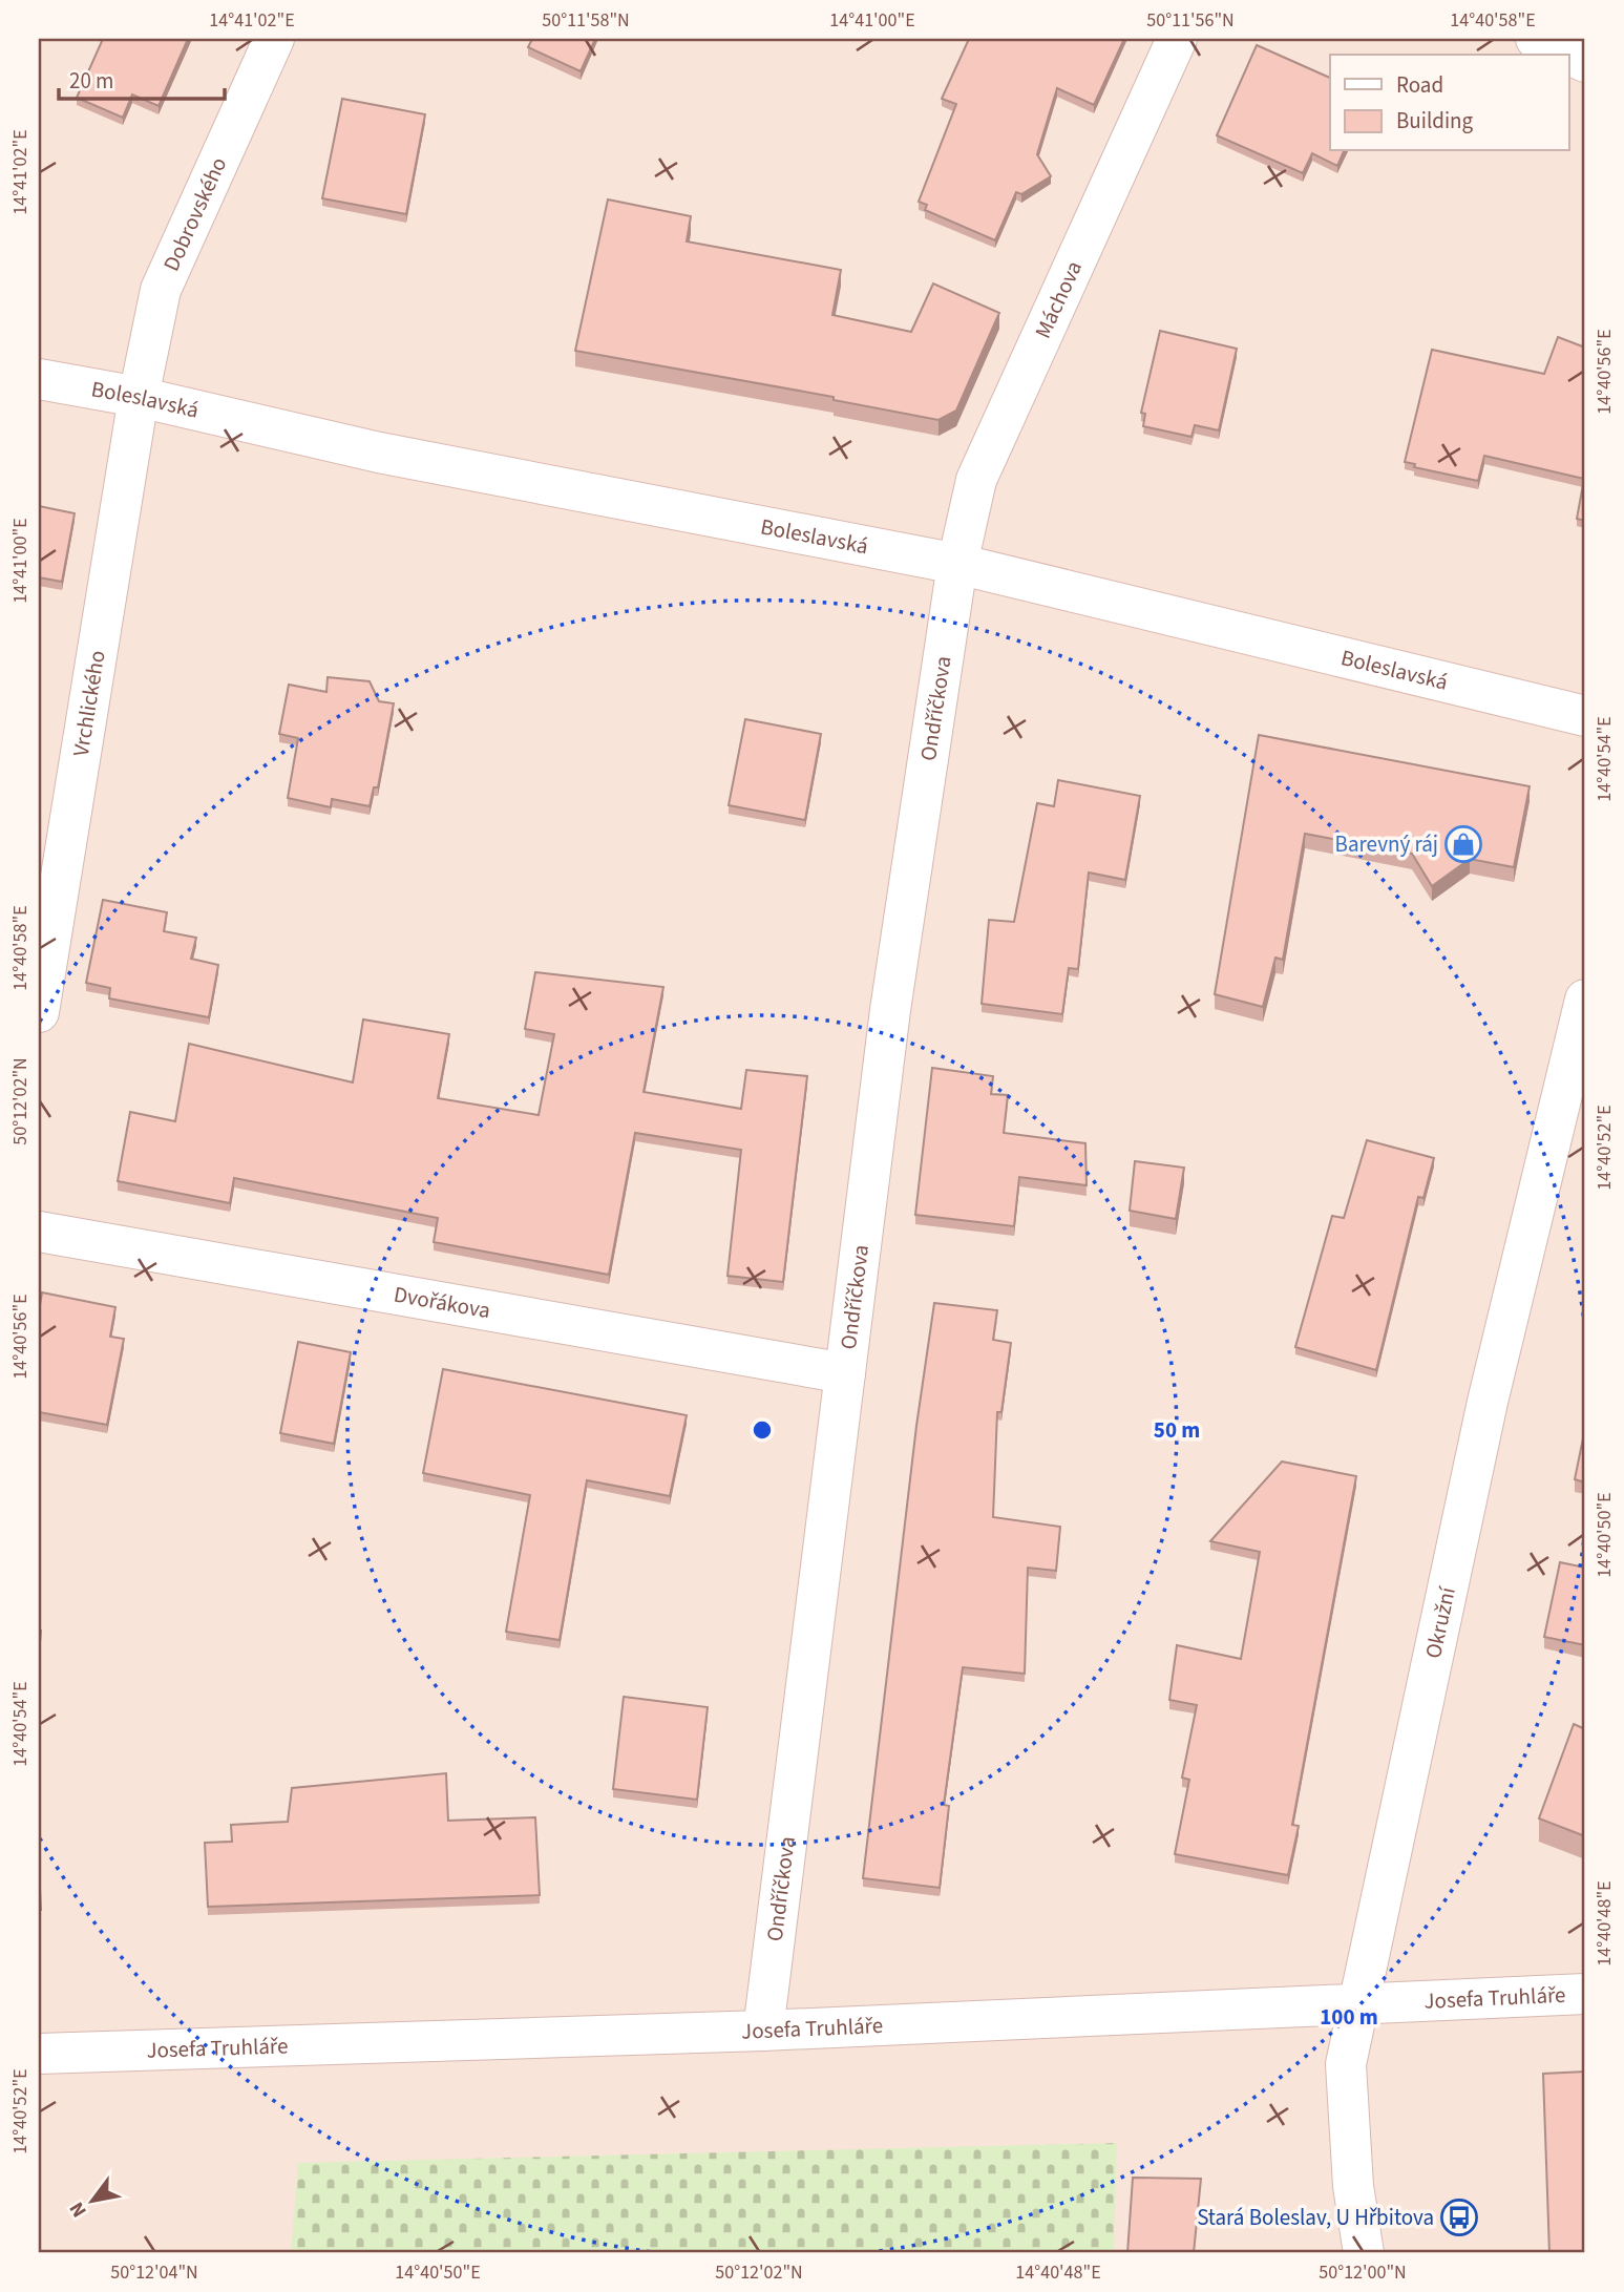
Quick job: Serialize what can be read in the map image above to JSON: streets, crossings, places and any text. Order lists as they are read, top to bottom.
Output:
{
  "streets": {
    "street": [
      "Dobrovského",
      "Máchova",
      "Boleslavská",
      "Vrchlického",
      "Ondříčkova",
      "Dvořákova",
      "Okružní",
      "Josefa Truhláře"
    ]
  },
  "crossings": [
    ["Dobrovského", "Boleslavská"],
    ["Dobrovského", "Vrchlického"],
    ["Máchova", "Boleslavská"],
    ["Máchova", "Ondříčkova"],
    ["Boleslavská", "Vrchlického"],
    ["Boleslavská", "Ondříčkova"],
    ["Ondříčkova", "Dvořákova"],
    ["Ondříčkova", "Josefa Truhláře"],
    ["Okružní", "Josefa Truhláře"]
  ],
  "places": {
    "shop": ["Barevný ráj"],
    "bus stop": ["Stará Boleslav, U Hřbitova"]
  },
  "legend": ["Road", "Building"],
  "scale_bar": "20 m",
  "north": "bottom left",
  "coordinates": [
    "14°41'02\"E",
    "50°11'58\"N",
    "14°41'00\"E",
    "50°11'56\"N",
    "14°40'58\"E",
    "14°40'56\"E",
    "14°40'54\"E",
    "50°12'02\"N",
    "14°40'52\"E",
    "14°40'50\"E",
    "14°40'48\"E",
    "50°12'04\"N",
    "50°12'00\"N"
  ],
  "rings": ["50 m", "100 m"]
}
